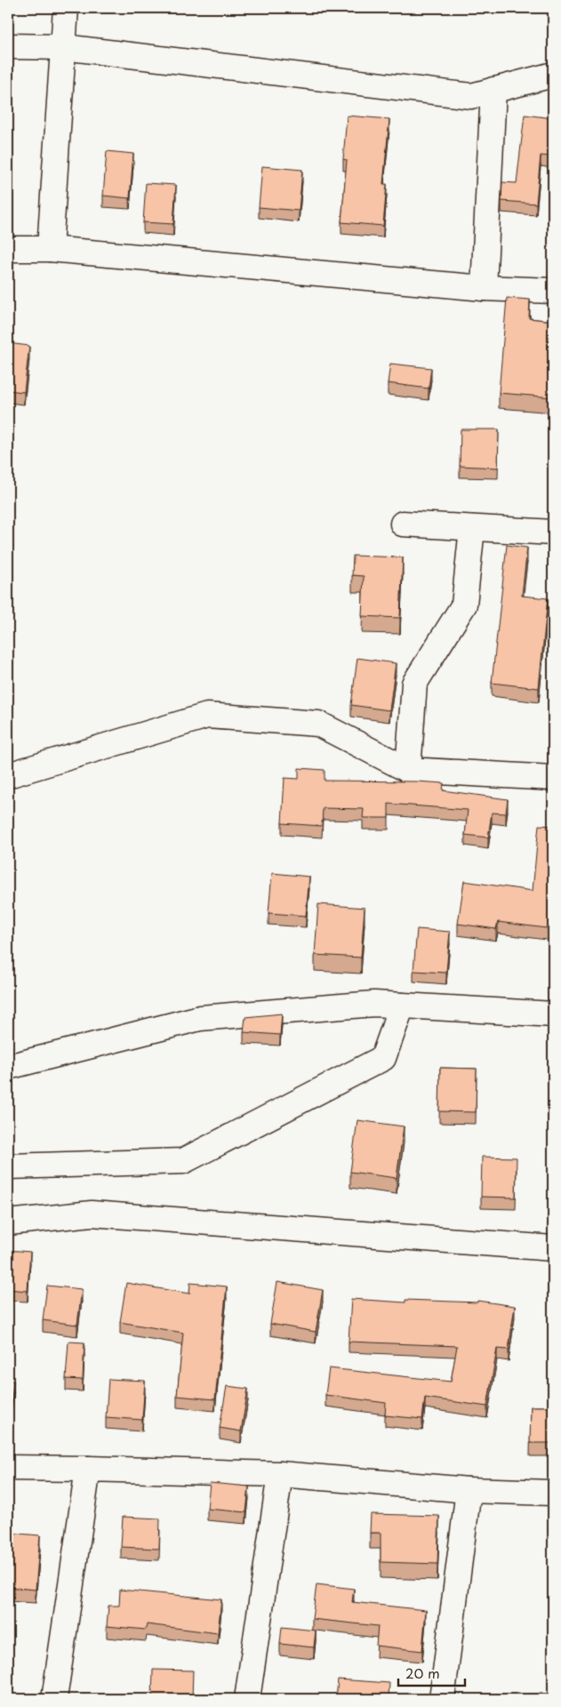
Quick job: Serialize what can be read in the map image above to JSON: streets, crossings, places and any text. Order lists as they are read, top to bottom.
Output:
{
  "scale_bar": "20 m"
}
